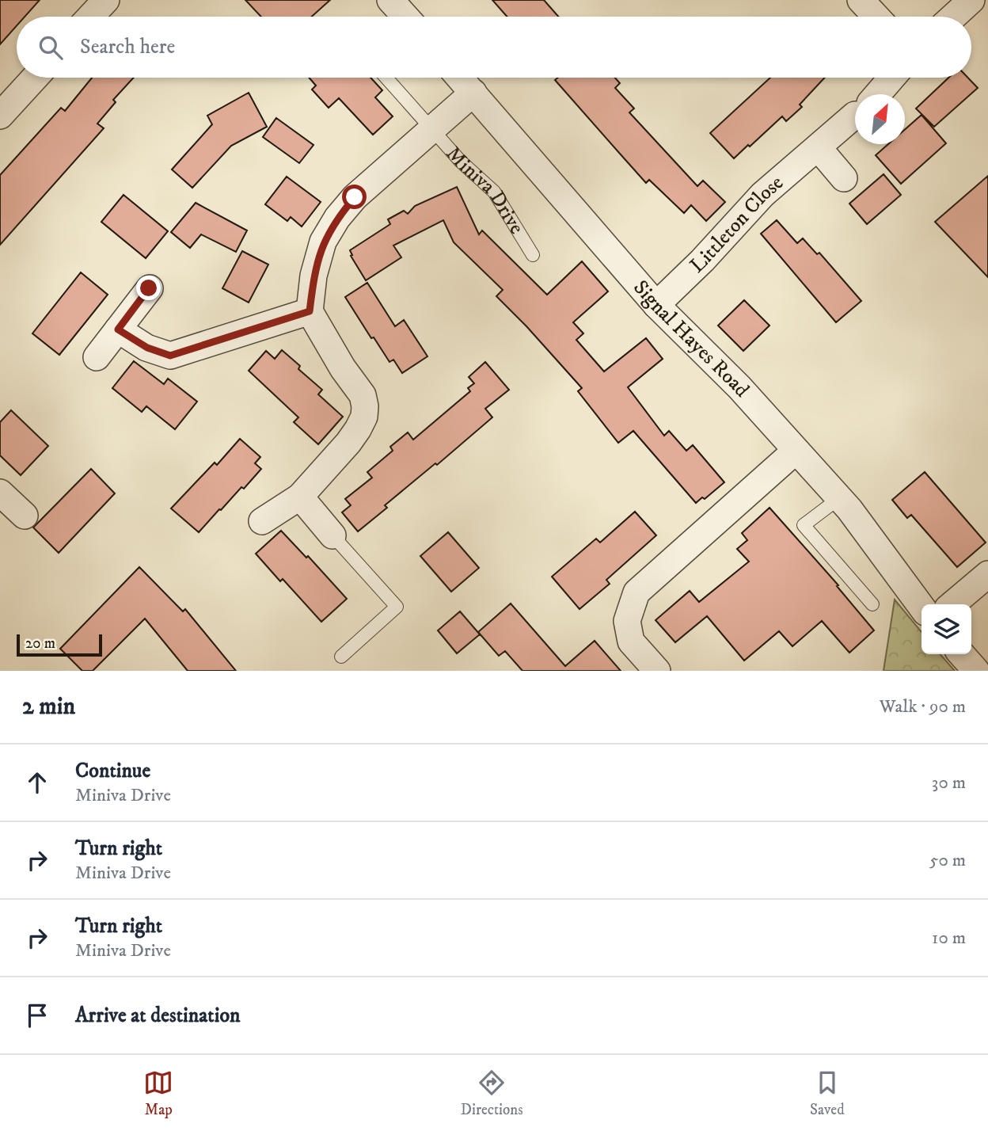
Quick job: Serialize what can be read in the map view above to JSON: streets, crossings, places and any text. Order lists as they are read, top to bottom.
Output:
{
  "streets": {
    "street": ["Miniva Drive", "Littleton Close", "Signal Hayes Road"]
  },
  "crossings": [
    ["Miniva Drive", "Signal Hayes Road"],
    ["Littleton Close", "Signal Hayes Road"]
  ],
  "scale_bar": "20 m",
  "north": "top right",
  "page": {
    "search": "Search here",
    "scale": "20 m",
    "heading": ["2 min", "Walk · 90 m"],
    "list": [
      ["Continue", "Miniva Drive", "30 m"],
      ["Turn right", "Miniva Drive", "50 m"],
      ["Turn right", "Miniva Drive", "10 m"],
      "Arrive at destination"
    ],
    "nav": ["Map", "Directions", "Saved"]
  }
}
